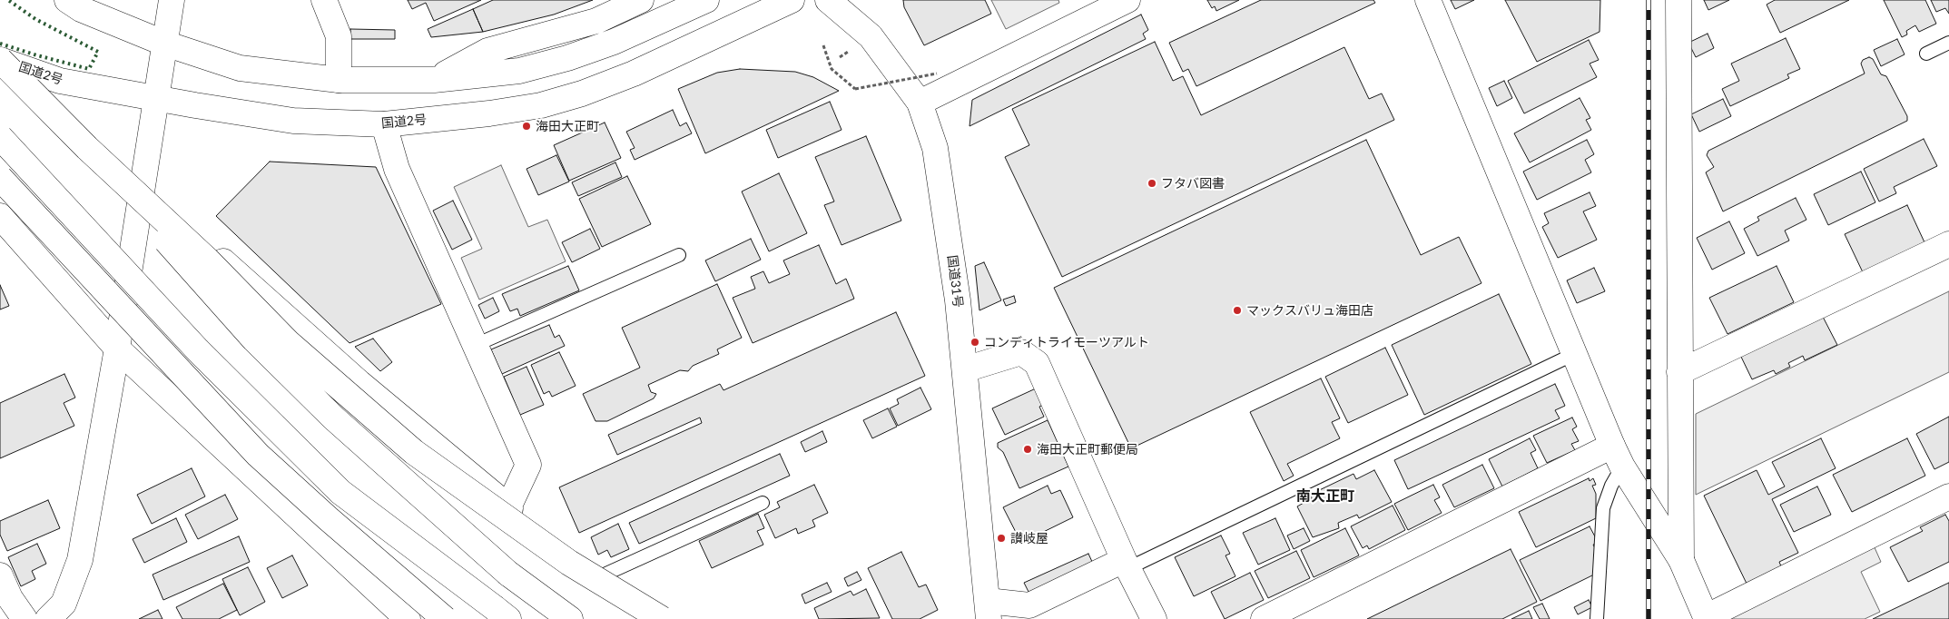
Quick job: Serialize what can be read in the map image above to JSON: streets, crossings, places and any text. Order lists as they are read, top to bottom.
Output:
{
  "streets": {
    "main road": ["国道2号", "国道31号"]
  },
  "districts": ["南大正町"],
  "places": [
    "海田大正町",
    "フタバ図書",
    "マックスバリュ海田店",
    "コンディトライモーツアルト",
    "海田大正町郵便局",
    "讃岐屋"
  ]
}
